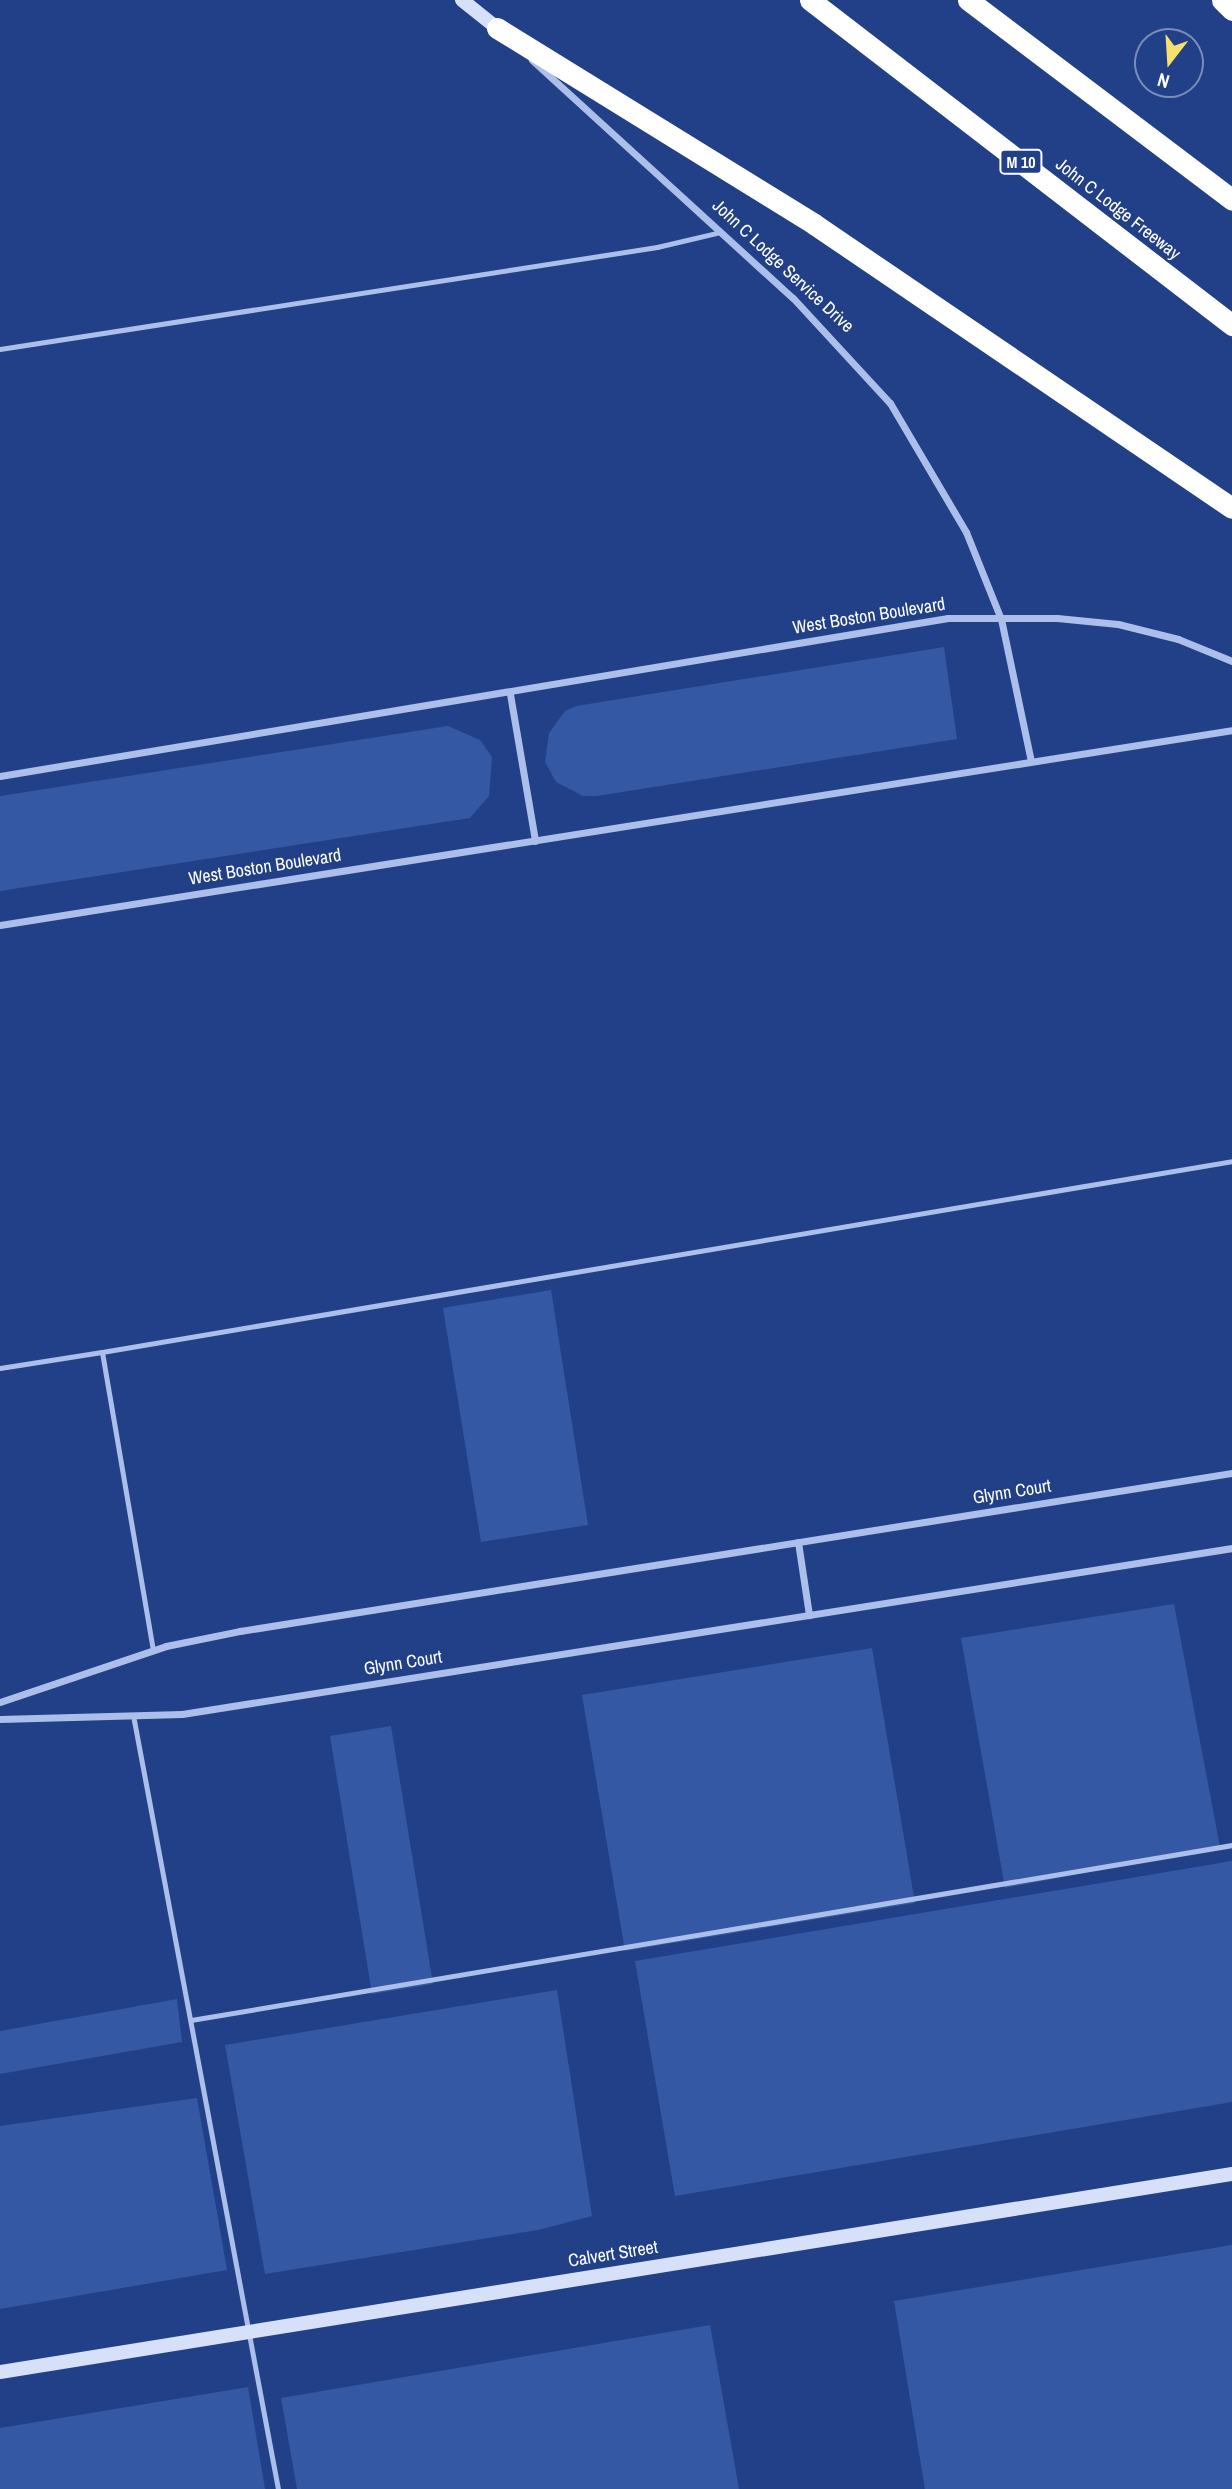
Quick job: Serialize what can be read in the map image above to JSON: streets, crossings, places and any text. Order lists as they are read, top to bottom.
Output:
{
  "streets": {
    "highway": ["M 10", "John C Lodge Freeway"],
    "street": [
      "John C Lodge Service Drive",
      "West Boston Boulevard",
      "Glynn Court",
      "Calvert Street"
    ]
  },
  "crossings": [
    ["John C Lodge Service Drive", "West Boston Boulevard"]
  ],
  "north": "bottom"
}
